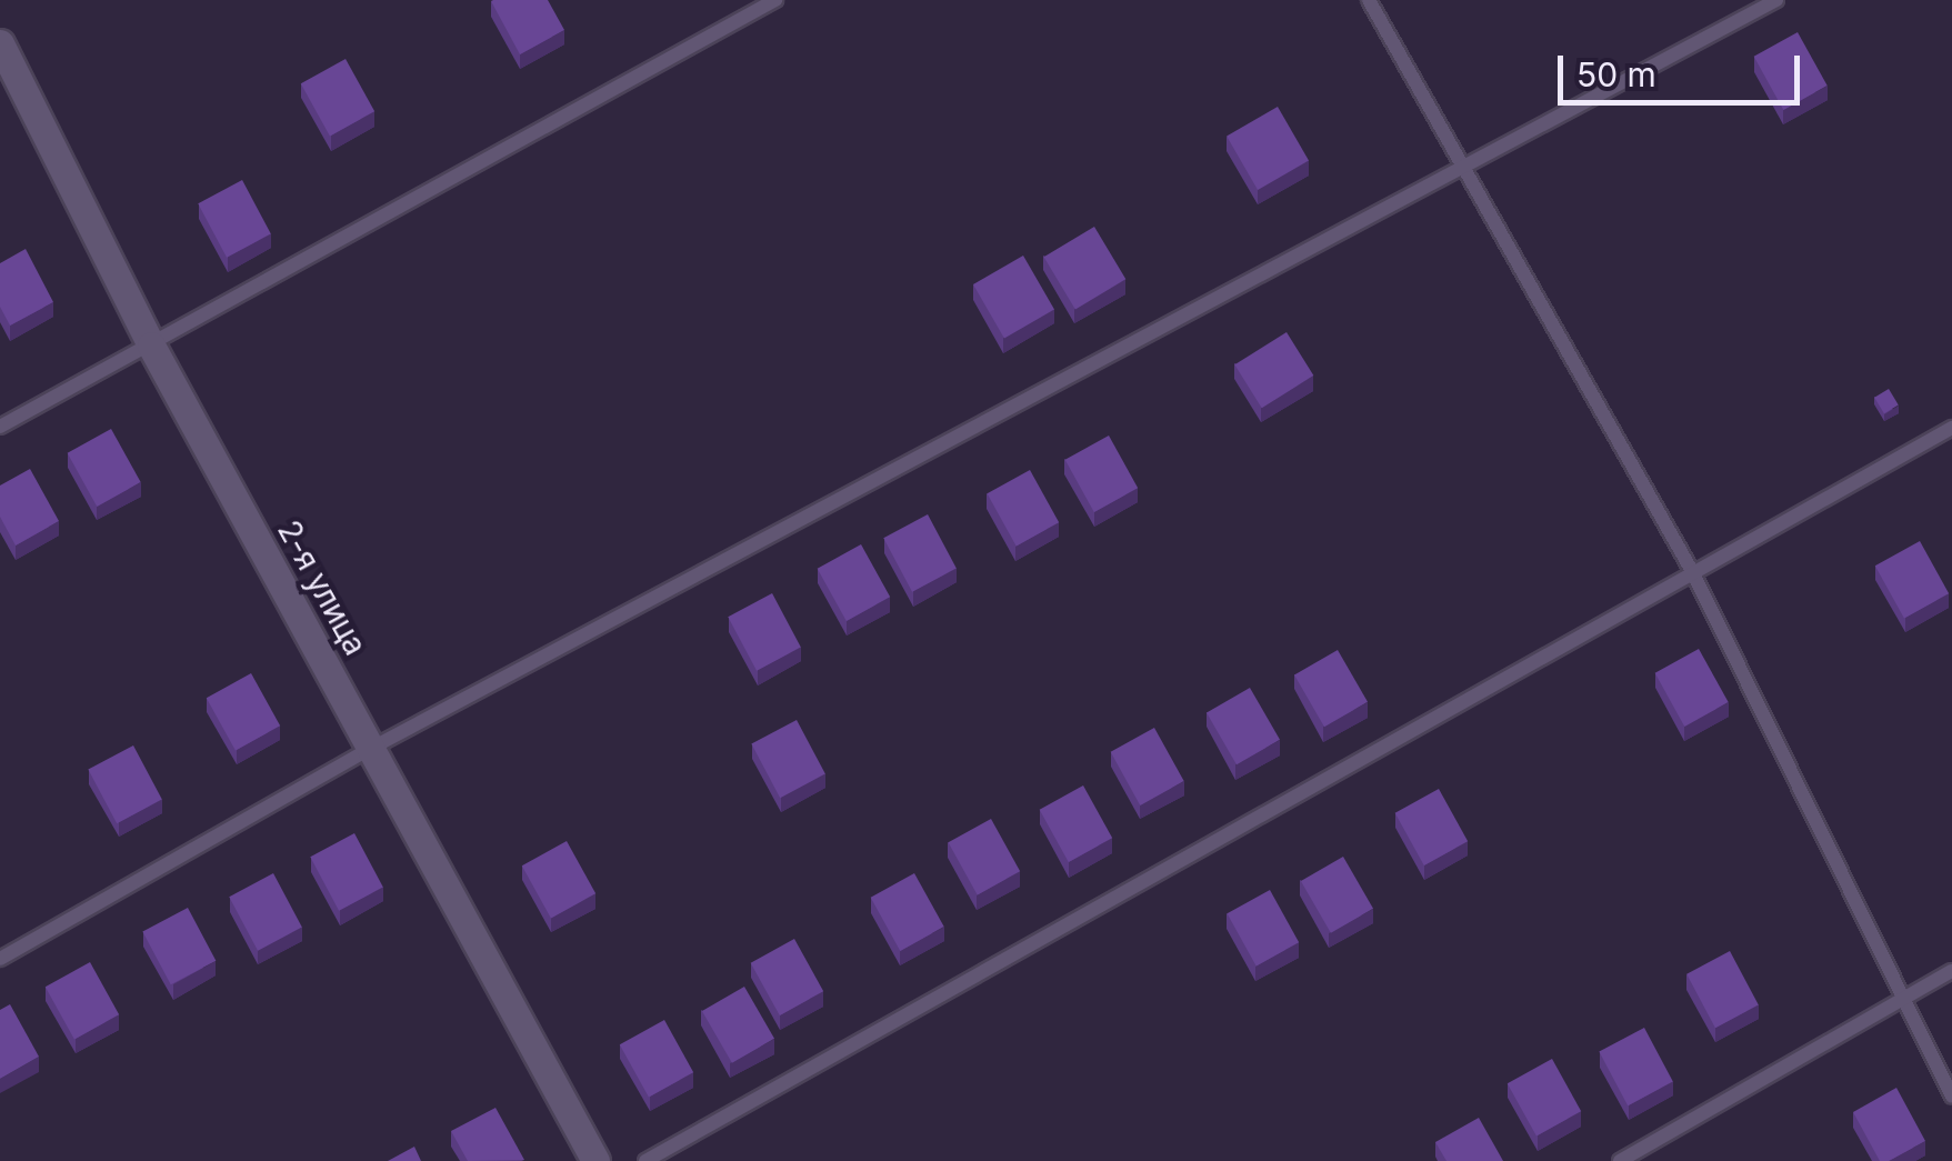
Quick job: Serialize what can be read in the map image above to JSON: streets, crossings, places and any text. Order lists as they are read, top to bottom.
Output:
{
  "streets": {
    "street": ["2-я улица"]
  },
  "scale_bar": "50 m"
}
